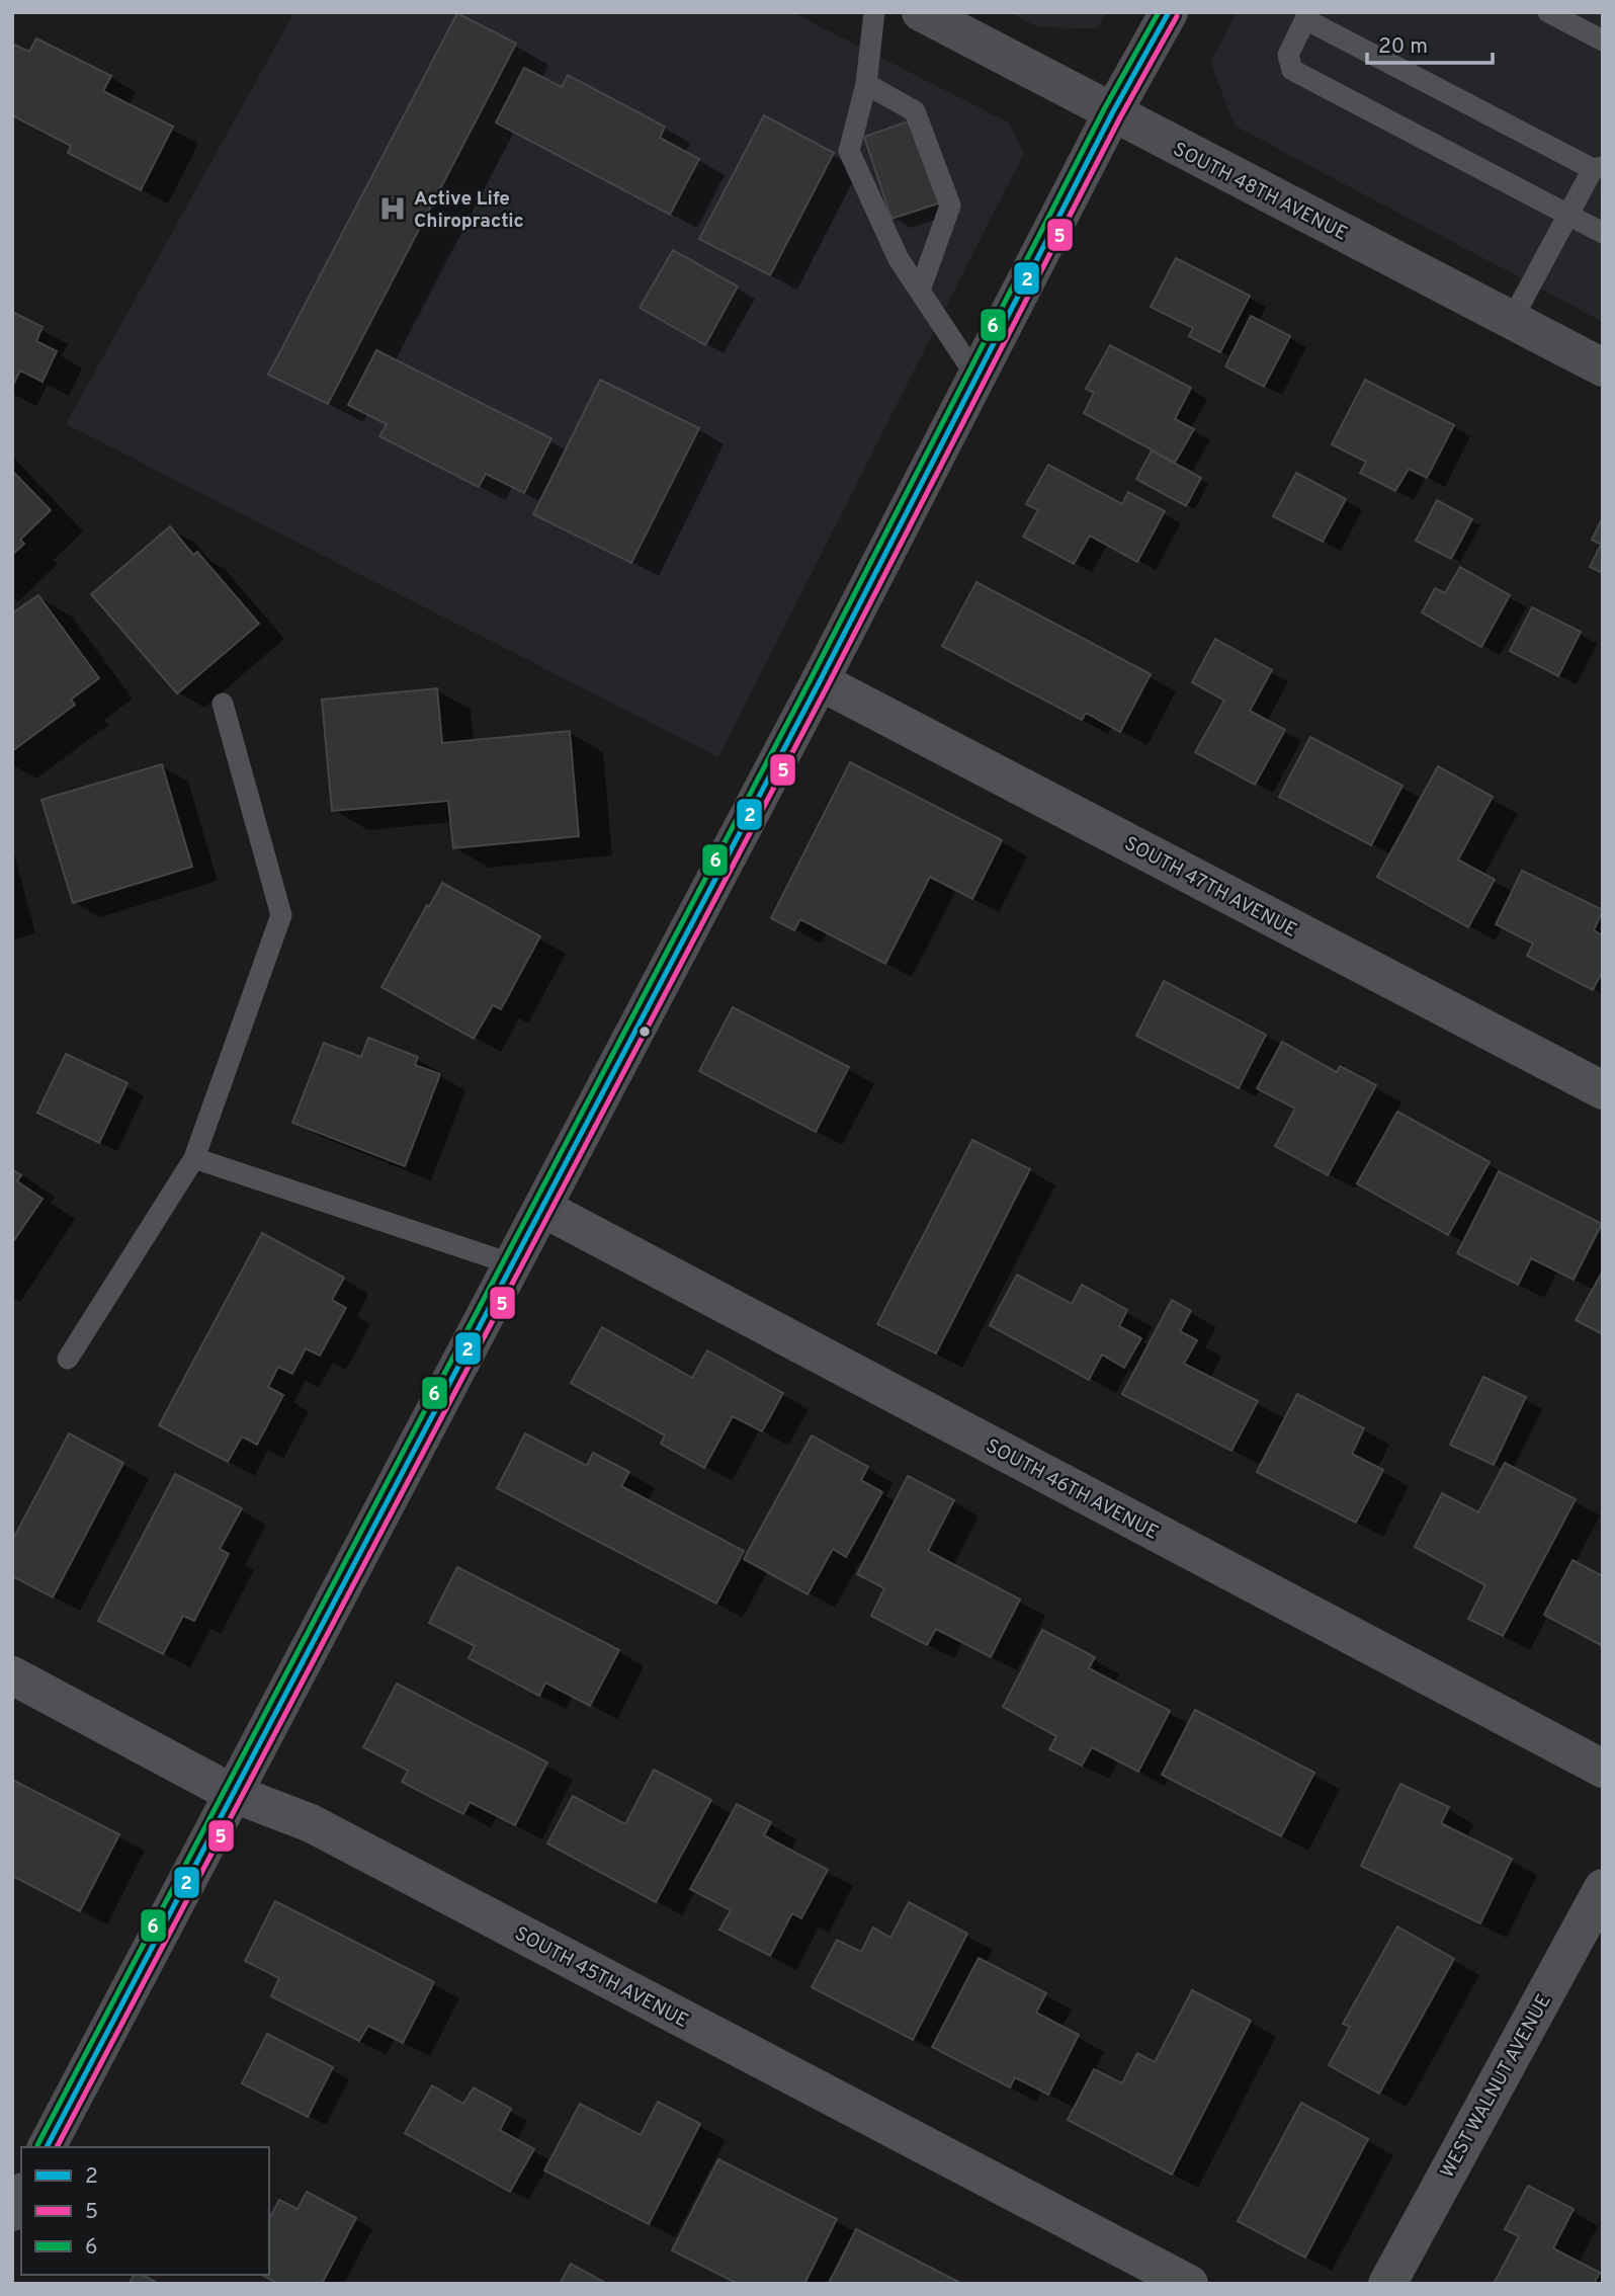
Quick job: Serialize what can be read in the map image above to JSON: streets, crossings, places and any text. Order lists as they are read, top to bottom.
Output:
{
  "streets": {
    "main road": ["SOUTH 48TH AVENUE"],
    "street": [
      "SOUTH 47TH AVENUE",
      "SOUTH 46TH AVENUE",
      "SOUTH 45TH AVENUE",
      "WEST WALNUT AVENUE"
    ]
  },
  "places": {
    "hospital": ["Active Life Chiropractic"]
  },
  "lines": ["transit line 2", "transit line 6", "transit line 5"],
  "legend": ["2", "5", "6"],
  "scale_bar": "20 m"
}
